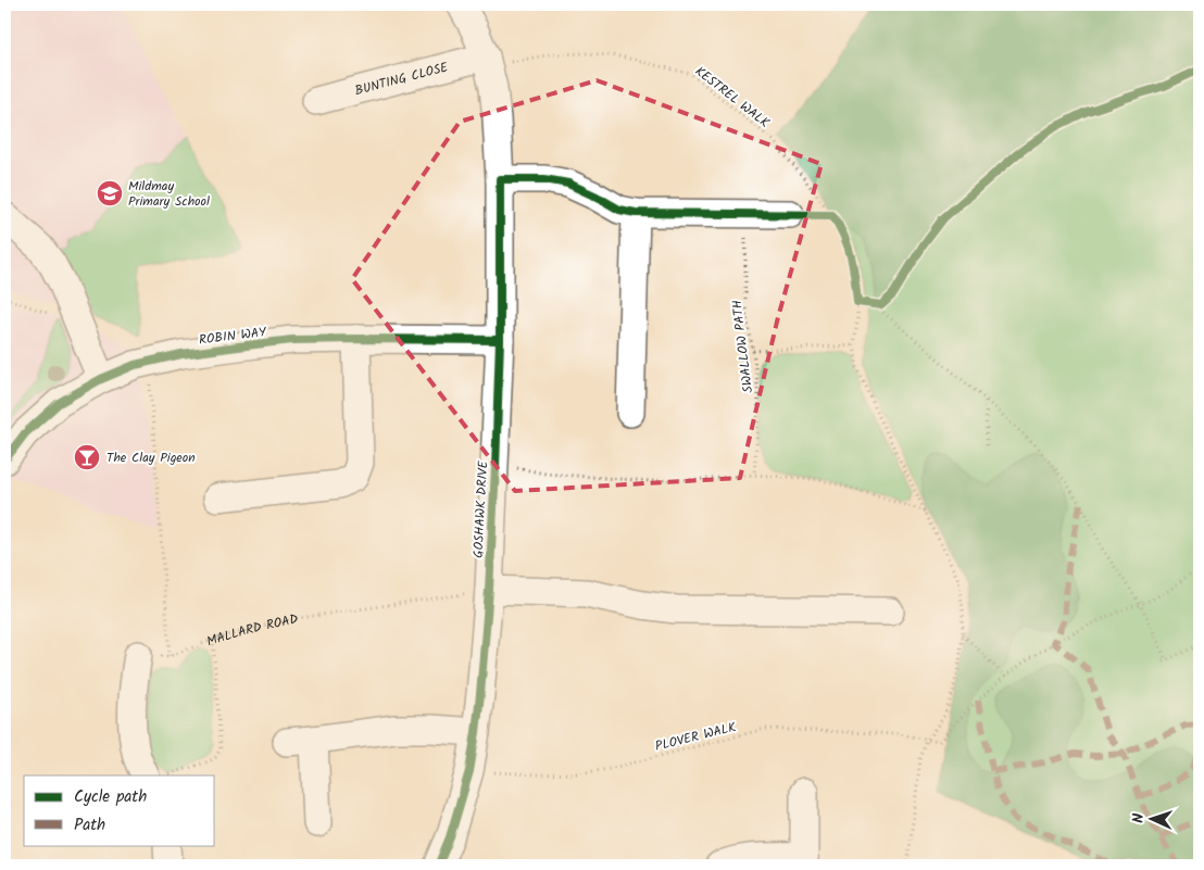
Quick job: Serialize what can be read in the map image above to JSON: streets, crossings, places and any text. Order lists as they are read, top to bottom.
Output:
{
  "streets": {
    "street": ["BUNTING CLOSE", "ROBIN WAY", "GOSHAWK DRIVE"],
    "path": [
      "KESTREL WALK",
      "SWALLOW PATH",
      "MALLARD ROAD",
      "PLOVER WALK"
    ]
  },
  "crossings": [
    ["BUNTING CLOSE", "KESTREL WALK"],
    ["BUNTING CLOSE", "GOSHAWK DRIVE"],
    ["KESTREL WALK", "GOSHAWK DRIVE"],
    ["ROBIN WAY", "GOSHAWK DRIVE"],
    ["GOSHAWK DRIVE", "MALLARD ROAD"],
    ["GOSHAWK DRIVE", "PLOVER WALK"]
  ],
  "places": {
    "school or university": ["Mildmay Primary School"],
    "bar": ["The Clay Pigeon"]
  },
  "legend": ["Cycle path", "Path"],
  "north": "left"
}
